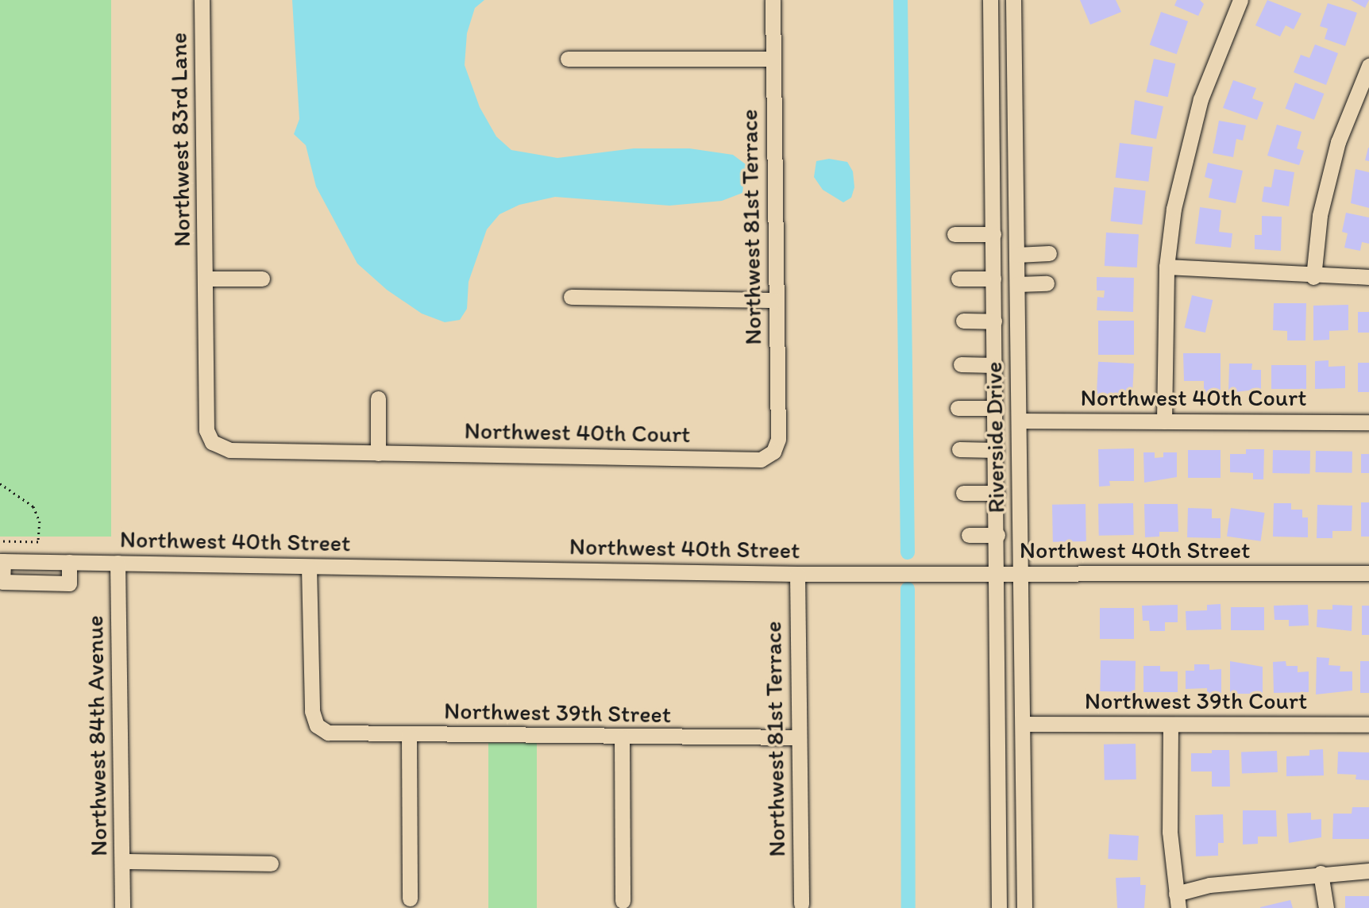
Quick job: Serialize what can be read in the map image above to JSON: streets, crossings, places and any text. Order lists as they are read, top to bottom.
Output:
{
  "streets": {
    "street": [
      "Northwest 83rd Lane",
      "Northwest 81st Terrace",
      "Northwest 40th Court",
      "Riverside Drive",
      "Northwest 40th Street",
      "Northwest 39th Court",
      "Northwest 39th Street",
      "Northwest 84th Avenue"
    ]
  },
  "crossings": [
    ["Northwest 83rd Lane", "Northwest 40th Court"],
    ["Northwest 81st Terrace", "Northwest 40th Court"],
    ["Northwest 81st Terrace", "Northwest 40th Street"],
    ["Northwest 81st Terrace", "Northwest 39th Street"],
    ["Northwest 40th Court", "Riverside Drive"],
    ["Riverside Drive", "Northwest 40th Street"],
    ["Riverside Drive", "Northwest 39th Court"],
    ["Northwest 40th Street", "Northwest 39th Street"],
    ["Northwest 40th Street", "Northwest 84th Avenue"]
  ]
}
